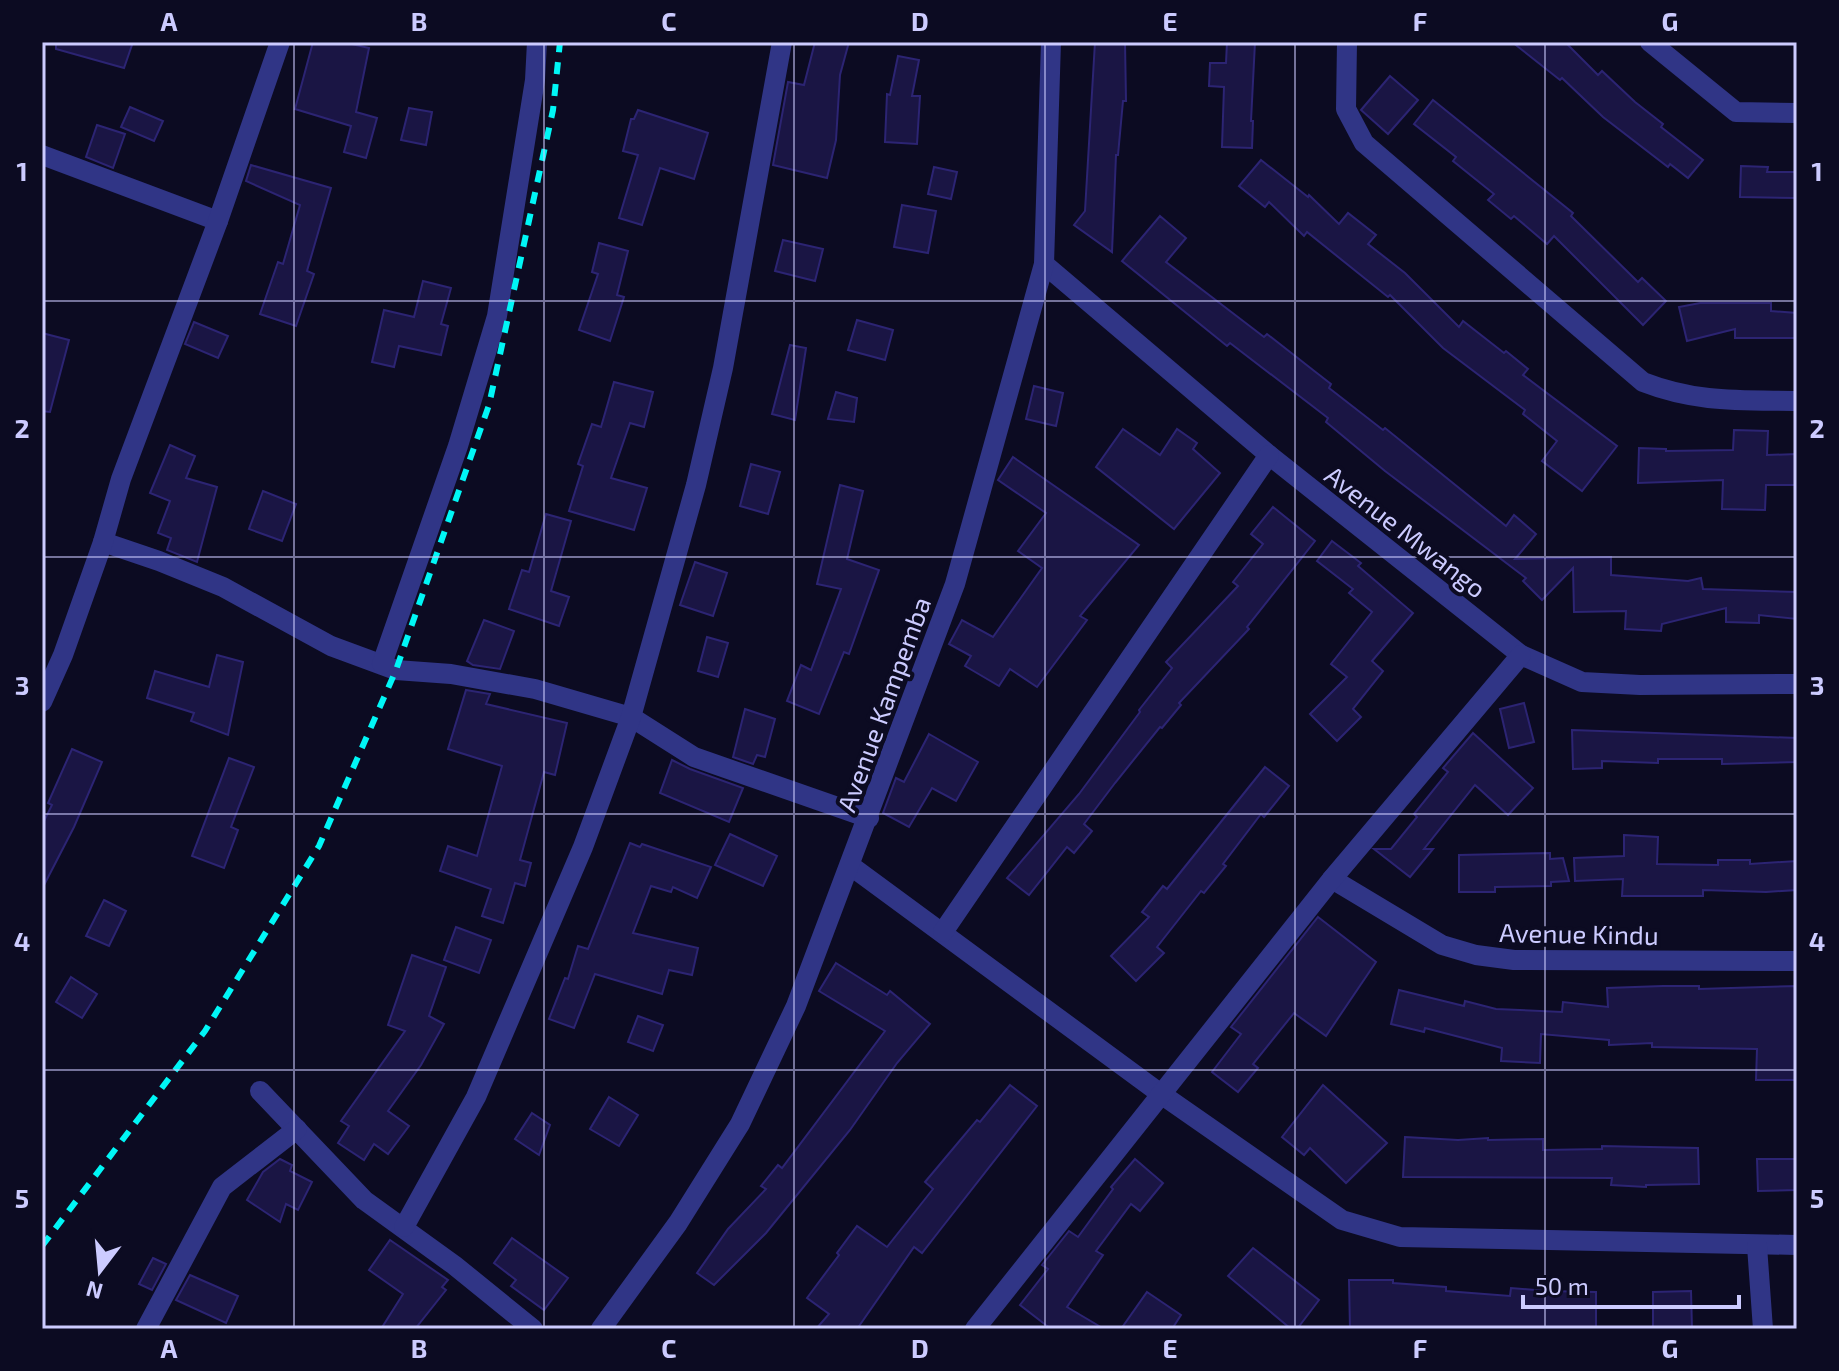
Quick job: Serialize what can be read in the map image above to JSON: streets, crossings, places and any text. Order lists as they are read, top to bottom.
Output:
{
  "streets": {
    "street": ["Avenue Mwango", "Avenue Kampemba", "Avenue Kindu"]
  },
  "crossings": [
    ["Avenue Mwango", "Avenue Kampemba"]
  ],
  "scale_bar": "50 m",
  "north": "bottom",
  "grid": {
    "columns": [
      "A",
      "B",
      "C",
      "D",
      "E",
      "F",
      "G"
    ],
    "rows": [
      "1",
      "2",
      "3",
      "4",
      "5"
    ]
  }
}
